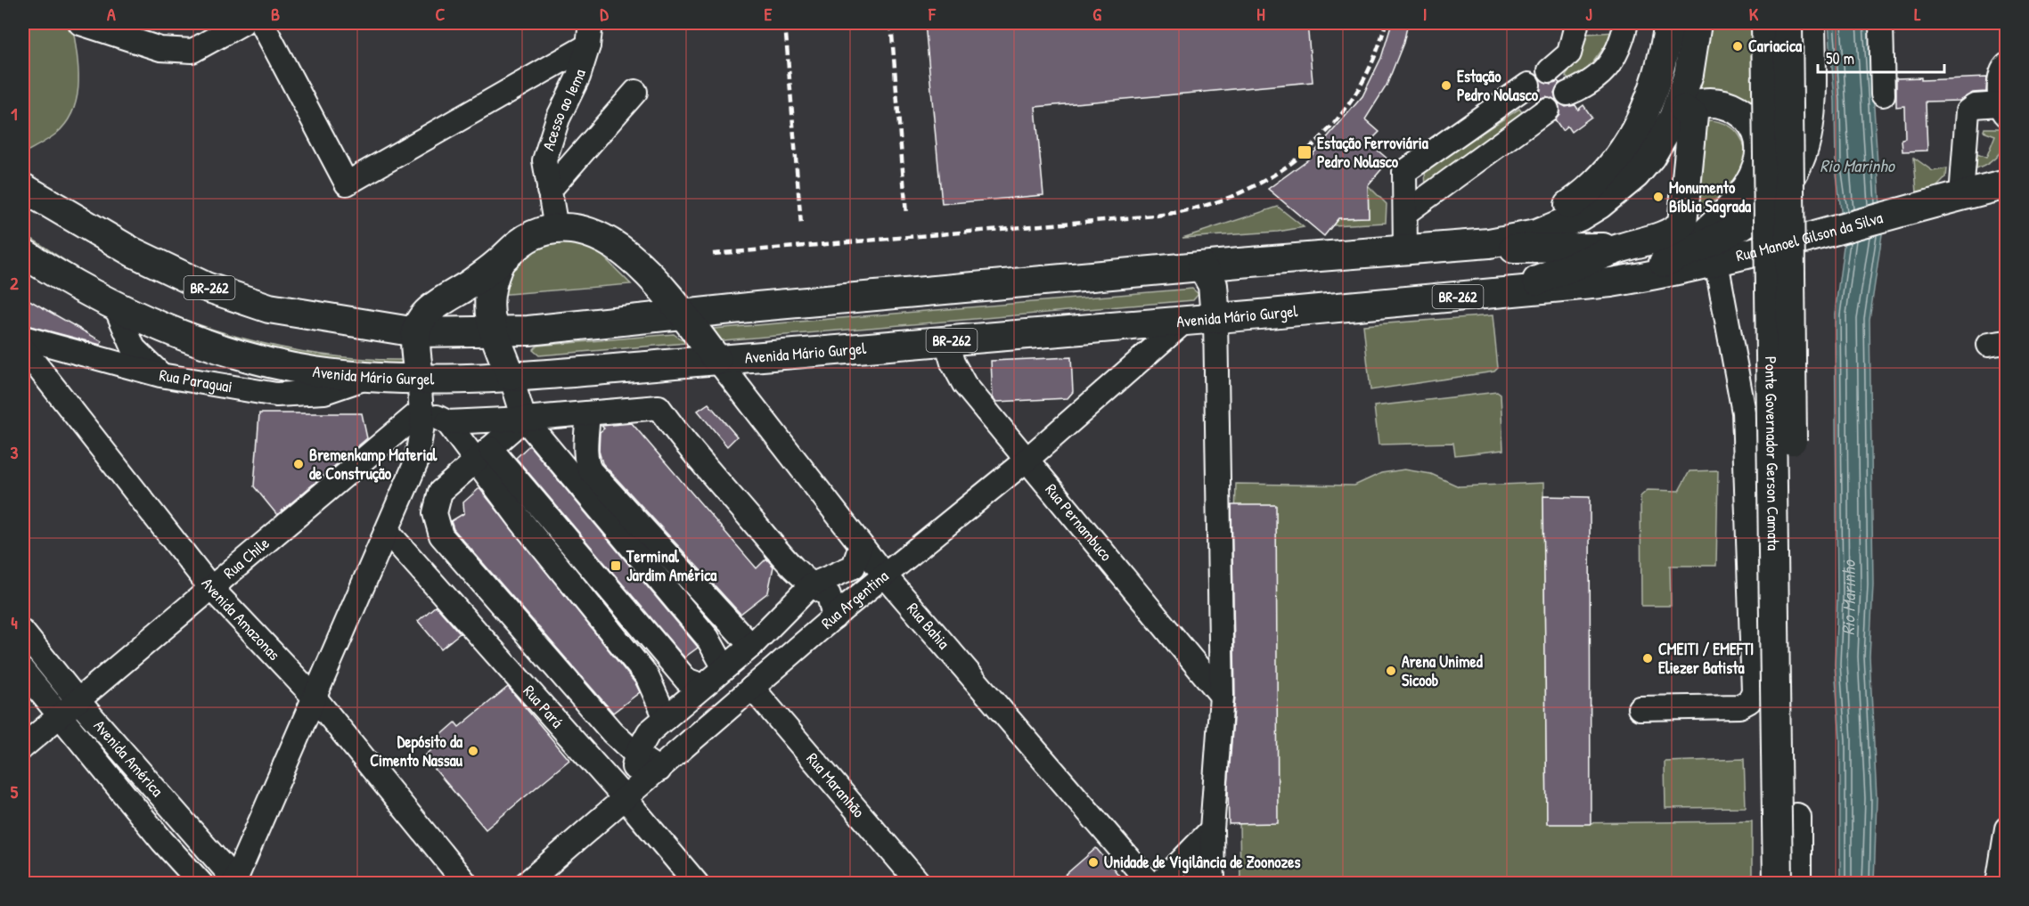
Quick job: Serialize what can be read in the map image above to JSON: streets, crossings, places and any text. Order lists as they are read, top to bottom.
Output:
{
  "streets": {
    "main road": [
      "Rua Manoel Gilson da Silva",
      "BR-262",
      "Avenida Mário Gurgel",
      "Ponte Governador Gerson Camata"
    ],
    "street": [
      "Acesso ao Iema",
      "Rua Paraguai",
      "Rua Pernambuco",
      "Rua Chile",
      "Rua Argentina",
      "Avenida Amazonas",
      "Rua Bahia",
      "Rua Pará",
      "Avenida América",
      "Rua Maranhão"
    ]
  },
  "crossings": [
    ["Rua Manoel Gilson da Silva", "BR-262"],
    ["Rua Manoel Gilson da Silva", "Avenida Mário Gurgel"],
    ["BR-262", "Avenida Mário Gurgel"],
    ["Avenida Mário Gurgel", "Rua Paraguai"],
    ["Avenida Mário Gurgel", "Rua Pernambuco"],
    ["Avenida Mário Gurgel", "Rua Argentina"],
    ["Avenida Mário Gurgel", "Rua Bahia"],
    ["Rua Pernambuco", "Rua Argentina"],
    ["Rua Chile", "Avenida Amazonas"],
    ["Rua Chile", "Avenida América"],
    ["Rua Argentina", "Rua Bahia"],
    ["Rua Argentina", "Rua Pará"],
    ["Rua Argentina", "Rua Maranhão"]
  ],
  "water": ["Rio Marinho"],
  "places": {
    "other": [
      "Cariacica",
      "Estação Pedro Nolasco",
      "Monumento Bíblia Sagrada",
      "Bremenkamp Material de Construção",
      "CMEITI / EMEFTI Eliezer Batista",
      "Arena Unimed Sicoob",
      "Depósito da Cimento Nassau",
      "Unidade de Vigilância de Zoonozes"
    ],
    "transit": ["Estação Ferroviária Pedro Nolasco", "Terminal Jardim América"]
  },
  "scale_bar": "50 m",
  "grid": {
    "columns": [
      "A",
      "B",
      "C",
      "D",
      "E",
      "F",
      "G",
      "H",
      "I",
      "J",
      "K",
      "L"
    ],
    "rows": [
      "1",
      "2",
      "3",
      "4",
      "5"
    ]
  }
}
